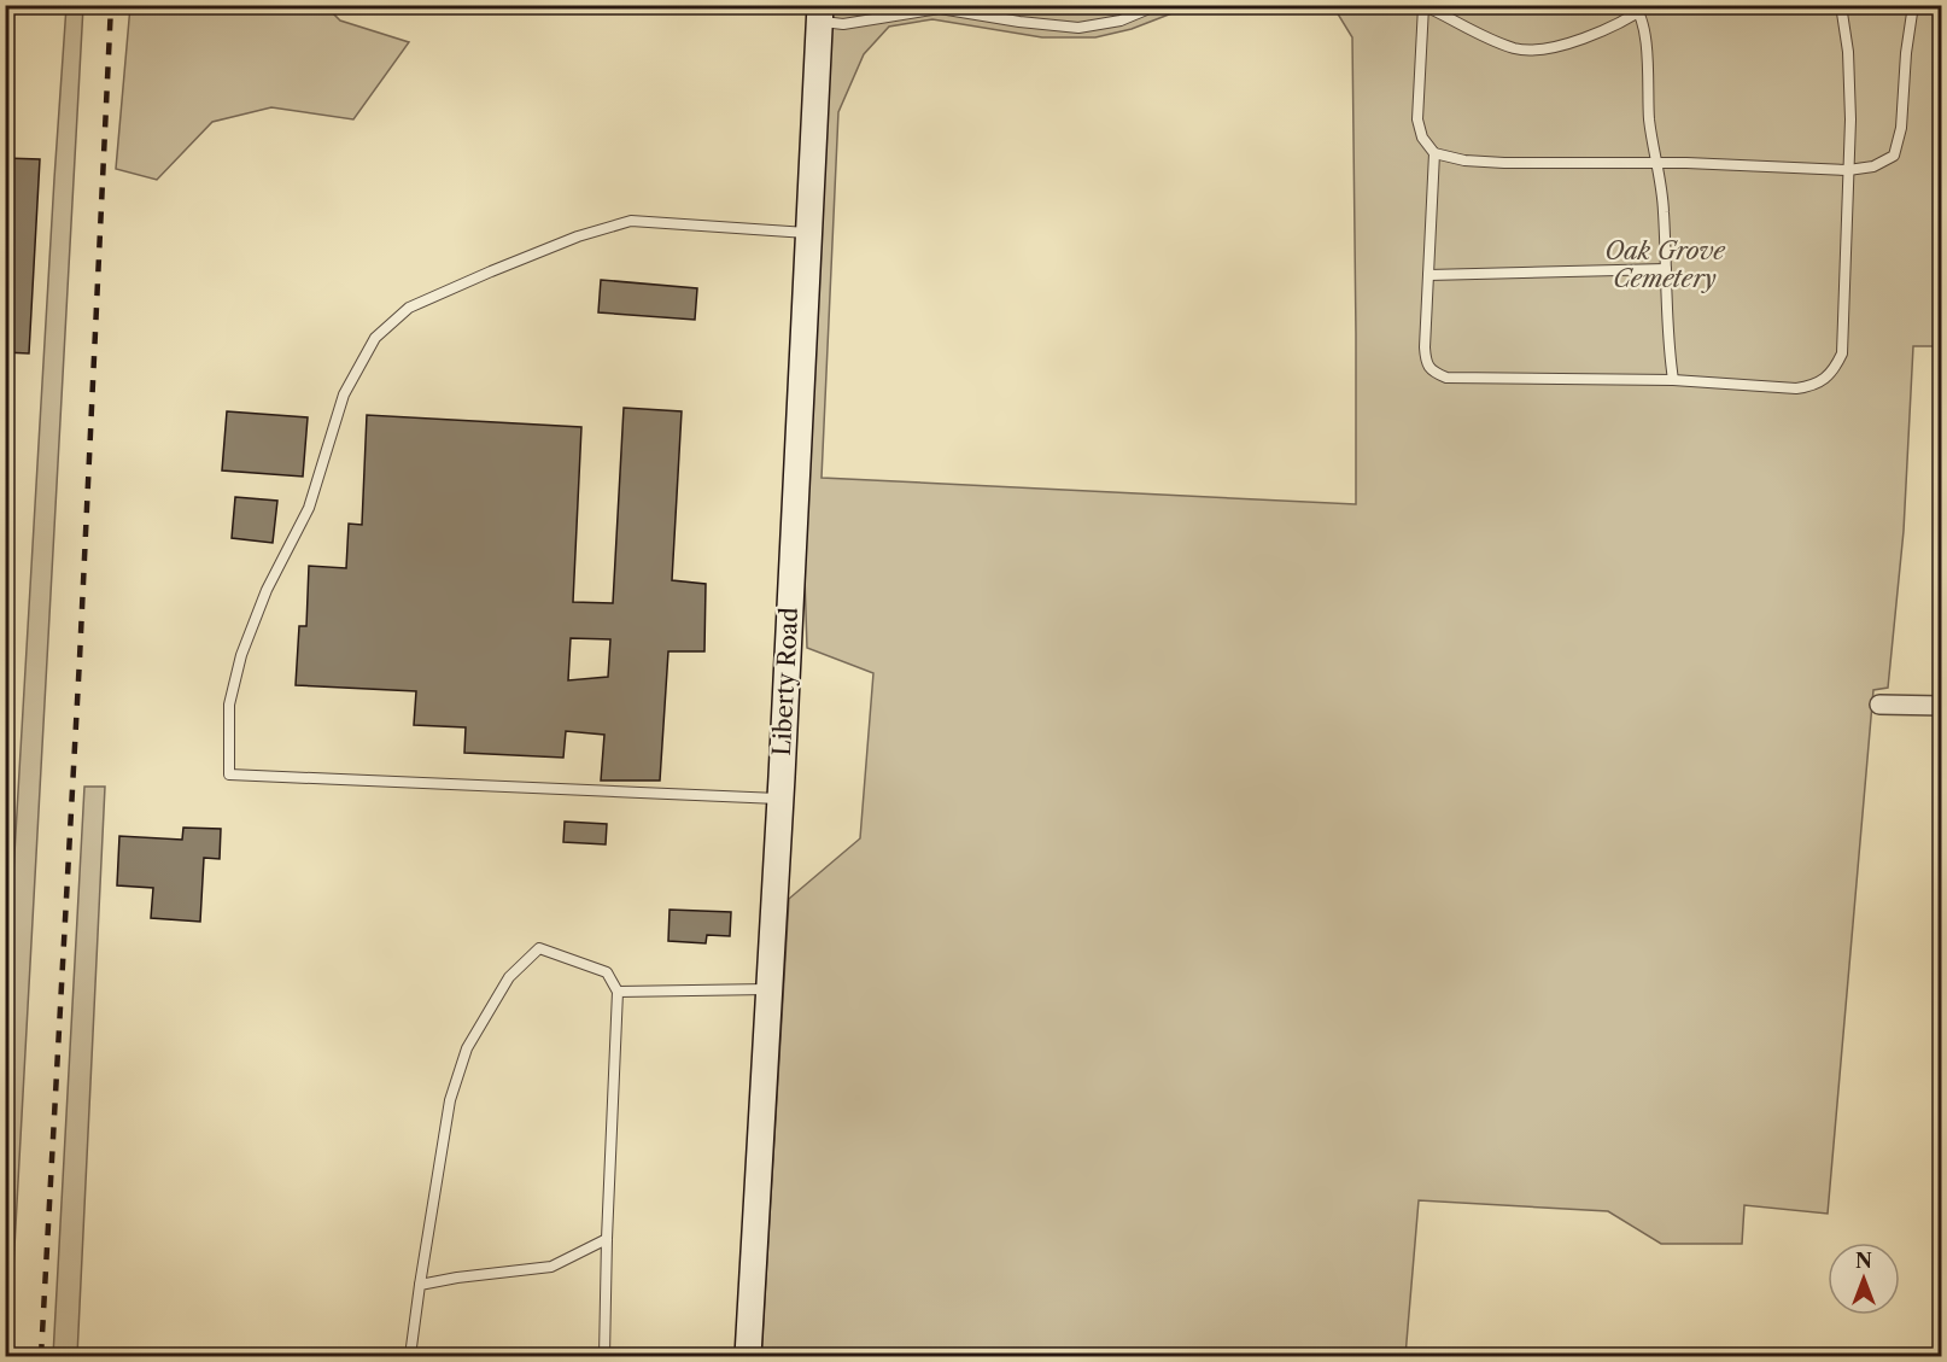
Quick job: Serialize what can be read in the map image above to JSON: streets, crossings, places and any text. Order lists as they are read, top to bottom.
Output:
{
  "streets": {
    "street": ["Liberty Road"]
  },
  "parks": ["Oak Grove Cemetery"],
  "north": "top"
}
